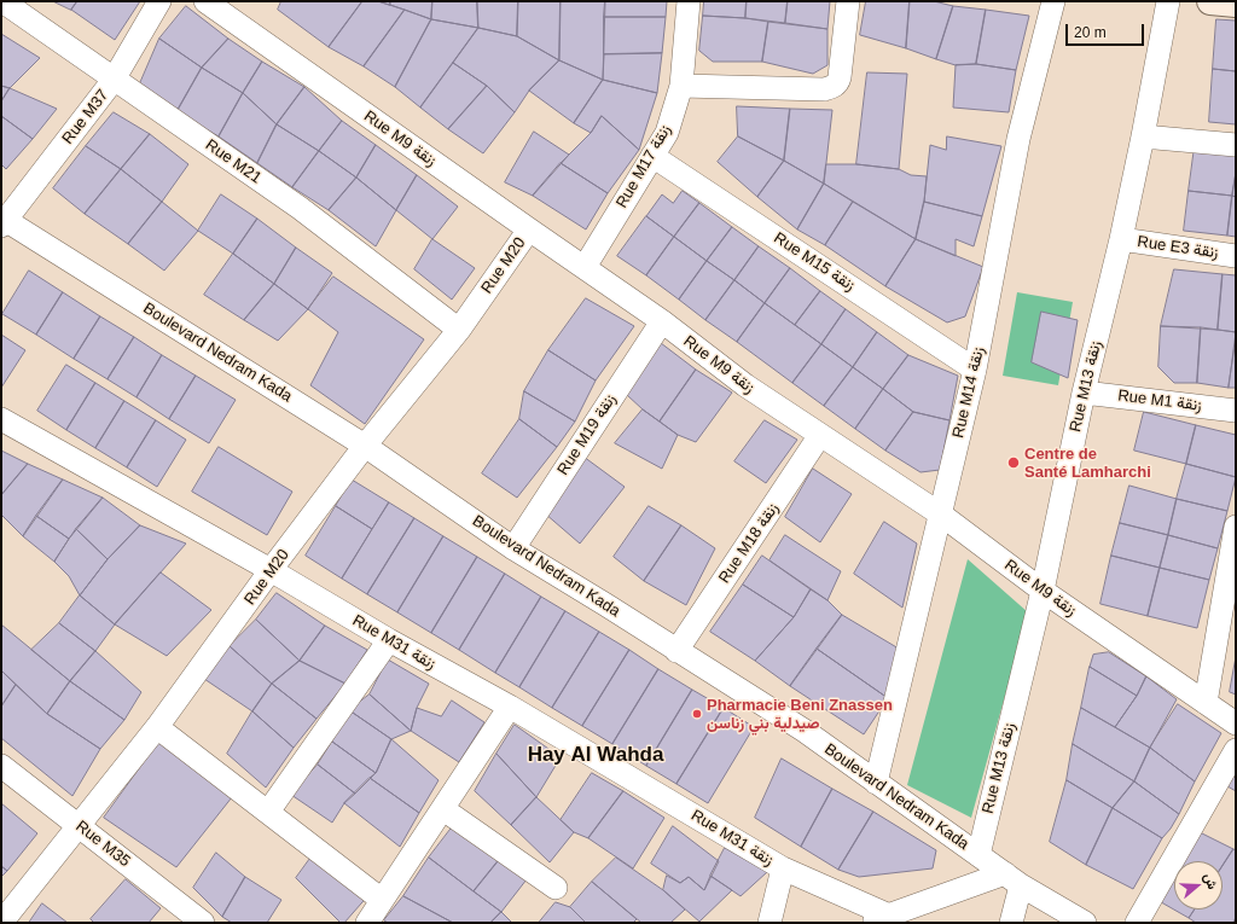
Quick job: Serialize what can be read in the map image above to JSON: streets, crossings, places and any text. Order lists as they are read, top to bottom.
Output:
{
  "streets": {
    "street": [
      "Rue M37",
      "Rue M9 زنقة",
      "Rue M21",
      "Rue M17 زنقة",
      "Rue E3 زنقة",
      "Rue M15 زنقة",
      "Rue M20",
      "Boulevard Nedram Kada",
      "Rue M13 زنقة",
      "Rue M14 زنقة",
      "Rue M1 زنقة",
      "Rue M19 زنقة",
      "Rue M18 زنقة",
      "Rue M31 زنقة",
      "Rue M35"
    ]
  },
  "crossings": [
    ["Rue M37", "Rue M21"],
    ["Rue M37", "Boulevard Nedram Kada"],
    ["Rue M9 زنقة", "Rue M17 زنقة"],
    ["Rue M9 زنقة", "Rue M20"],
    ["Rue M9 زنقة", "Rue M13 زنقة"],
    ["Rue M9 زنقة", "Rue M14 زنقة"],
    ["Rue M9 زنقة", "Rue M19 زنقة"],
    ["Rue M9 زنقة", "Rue M18 زنقة"],
    ["Rue M21", "Rue M20"],
    ["Rue M17 زنقة", "Rue M15 زنقة"],
    ["Rue E3 زنقة", "Rue M13 زنقة"],
    ["Rue M15 زنقة", "Rue M14 زنقة"],
    ["Rue M20", "Boulevard Nedram Kada"],
    ["Rue M20", "Rue M31 زنقة"],
    ["Rue M20", "Rue M35"],
    ["Boulevard Nedram Kada", "Rue M13 زنقة"],
    ["Boulevard Nedram Kada", "Rue M14 زنقة"],
    ["Boulevard Nedram Kada", "Rue M19 زنقة"],
    ["Boulevard Nedram Kada", "Rue M18 زنقة"],
    ["Rue M13 زنقة", "Rue M1 زنقة"]
  ],
  "districts": ["Hay Al Wahda"],
  "places": ["Centre de Santé Lamharchi", "Pharmacie Beni Znassen صيدلية بني زناسن"],
  "scale_bar": "20 m",
  "north": "right"
}
